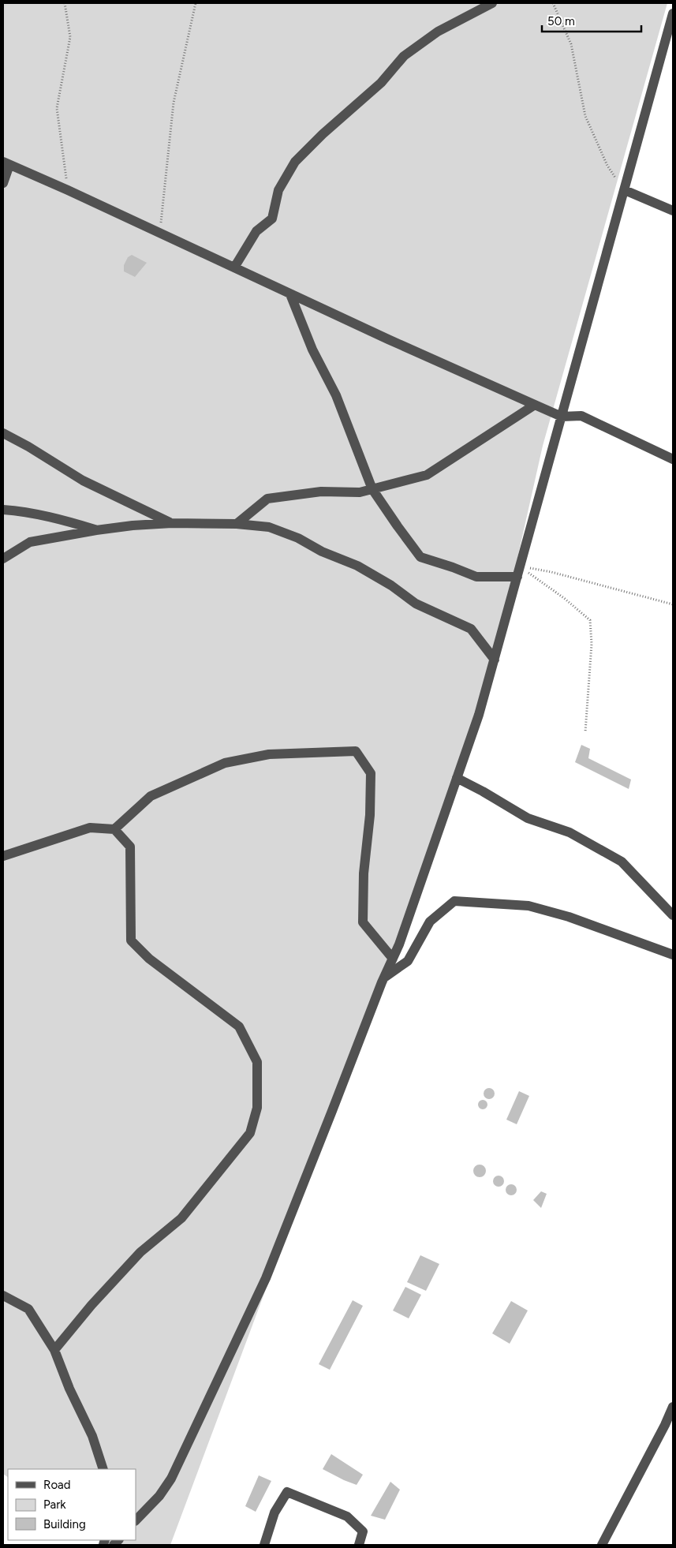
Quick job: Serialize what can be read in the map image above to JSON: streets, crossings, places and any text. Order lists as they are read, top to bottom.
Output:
{
  "legend": ["Road", "Park", "Building"],
  "scale_bar": "50 m"
}
